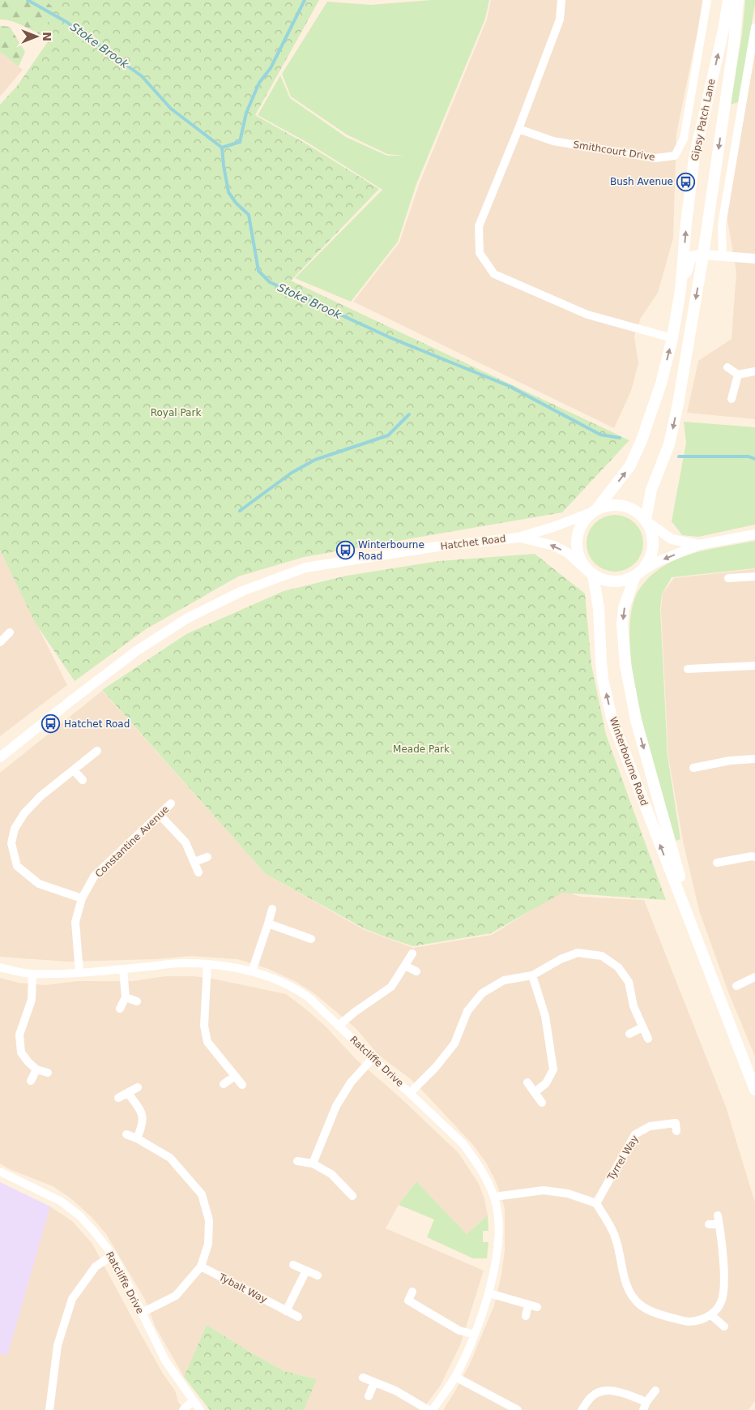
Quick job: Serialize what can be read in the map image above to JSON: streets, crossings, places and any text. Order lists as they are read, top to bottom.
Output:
{
  "streets": {
    "main road": ["Gipsy Patch Lane", "Winterbourne Road"],
    "street": [
      "Smithcourt Drive",
      "Hatchet Road",
      "Constantine Avenue",
      "Ratcliffe Drive",
      "Tyrrel Way",
      "Tybalt Way"
    ]
  },
  "crossings": [
    ["Gipsy Patch Lane", "Hatchet Road"],
    ["Gipsy Patch Lane", "Winterbourne Road"],
    ["Hatchet Road", "Winterbourne Road"],
    ["Constantine Avenue", "Ratcliffe Drive"]
  ],
  "water": ["Stoke Brook"],
  "parks": ["Royal Park", "Meade Park"],
  "places": {
    "bus stop": ["Bush Avenue", "Winterbourne Road", "Hatchet Road"]
  },
  "north": "right"
}
